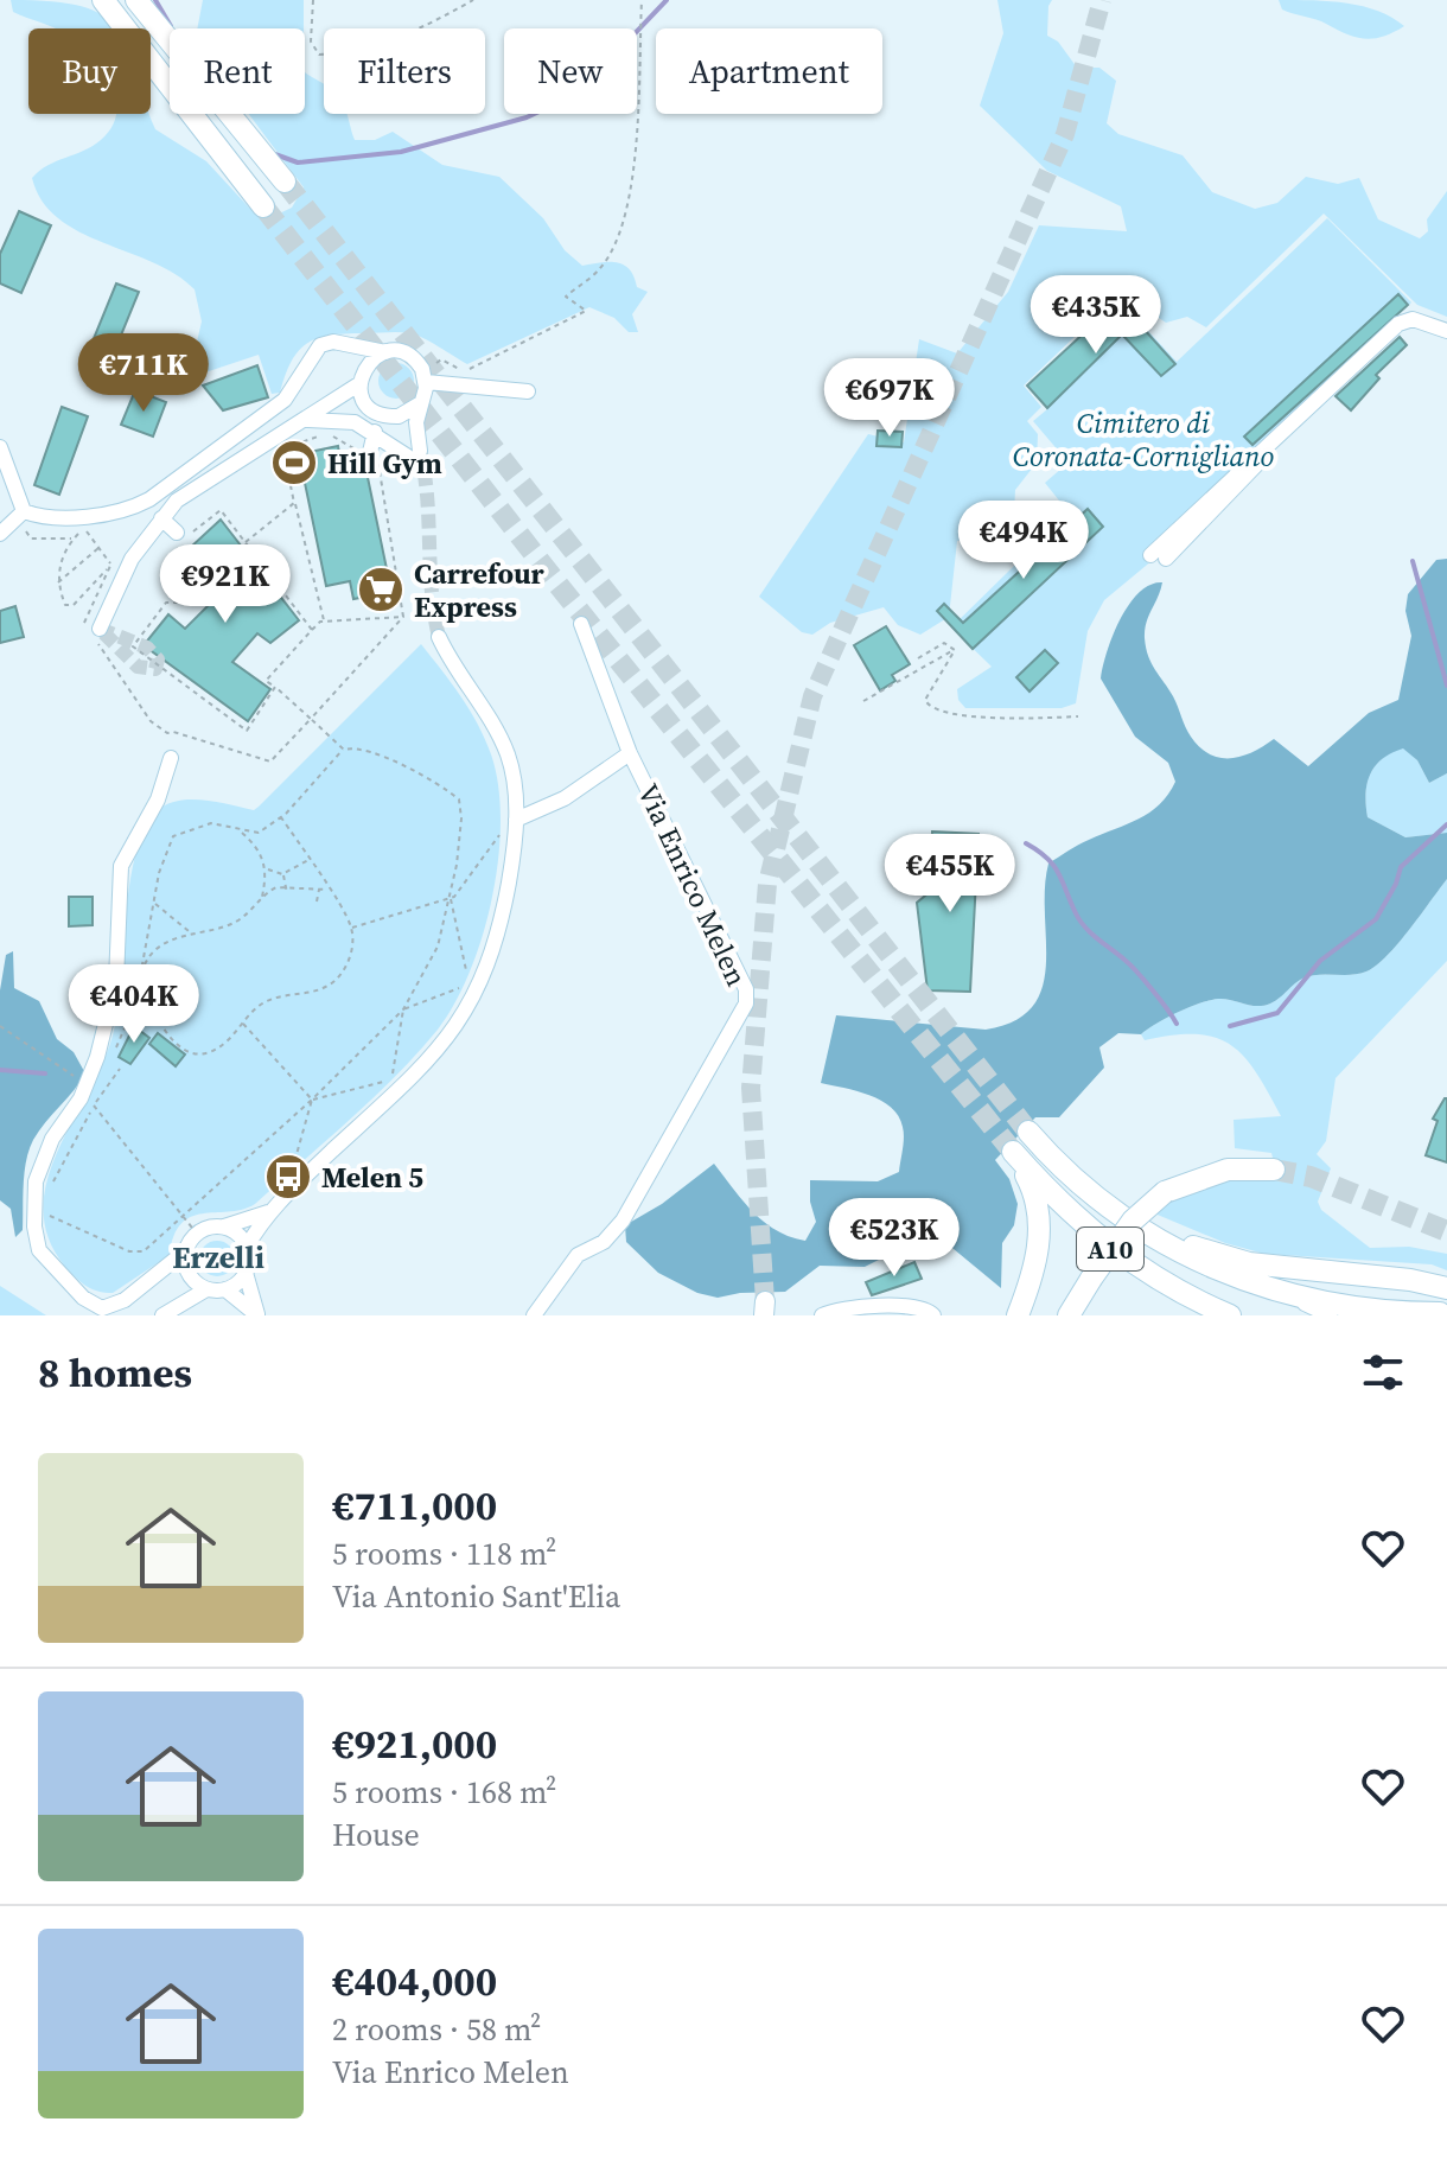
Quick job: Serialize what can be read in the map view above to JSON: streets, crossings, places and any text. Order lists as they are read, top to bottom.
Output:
{
  "streets": {
    "highway": ["A10"],
    "street": ["Via Enrico Melen"]
  },
  "districts": ["Erzelli"],
  "parks": ["Cimitero di Coronata-Cornigliano"],
  "places": {
    "sports": ["Hill Gym"],
    "supermarket": ["Carrefour Express"],
    "bus stop": ["Melen 5"]
  },
  "page": {
    "chip": [
      "Buy",
      "Rent",
      "Filters",
      "New",
      "Apartment"
    ],
    "price": [
      "€435K",
      "€711K",
      "€697K",
      "€494K",
      "€921K",
      "€455K",
      "€404K",
      "€523K"
    ],
    "heading": "8 homes",
    "list": [
      {
        "name": "€711,000",
        "note": "5 rooms · 118 m² · Via Antonio Sant'Elia"
      },
      {
        "name": "€921,000",
        "note": "5 rooms · 168 m² · House"
      },
      {
        "name": "€404,000",
        "note": "2 rooms · 58 m² · Via Enrico Melen"
      }
    ]
  }
}
